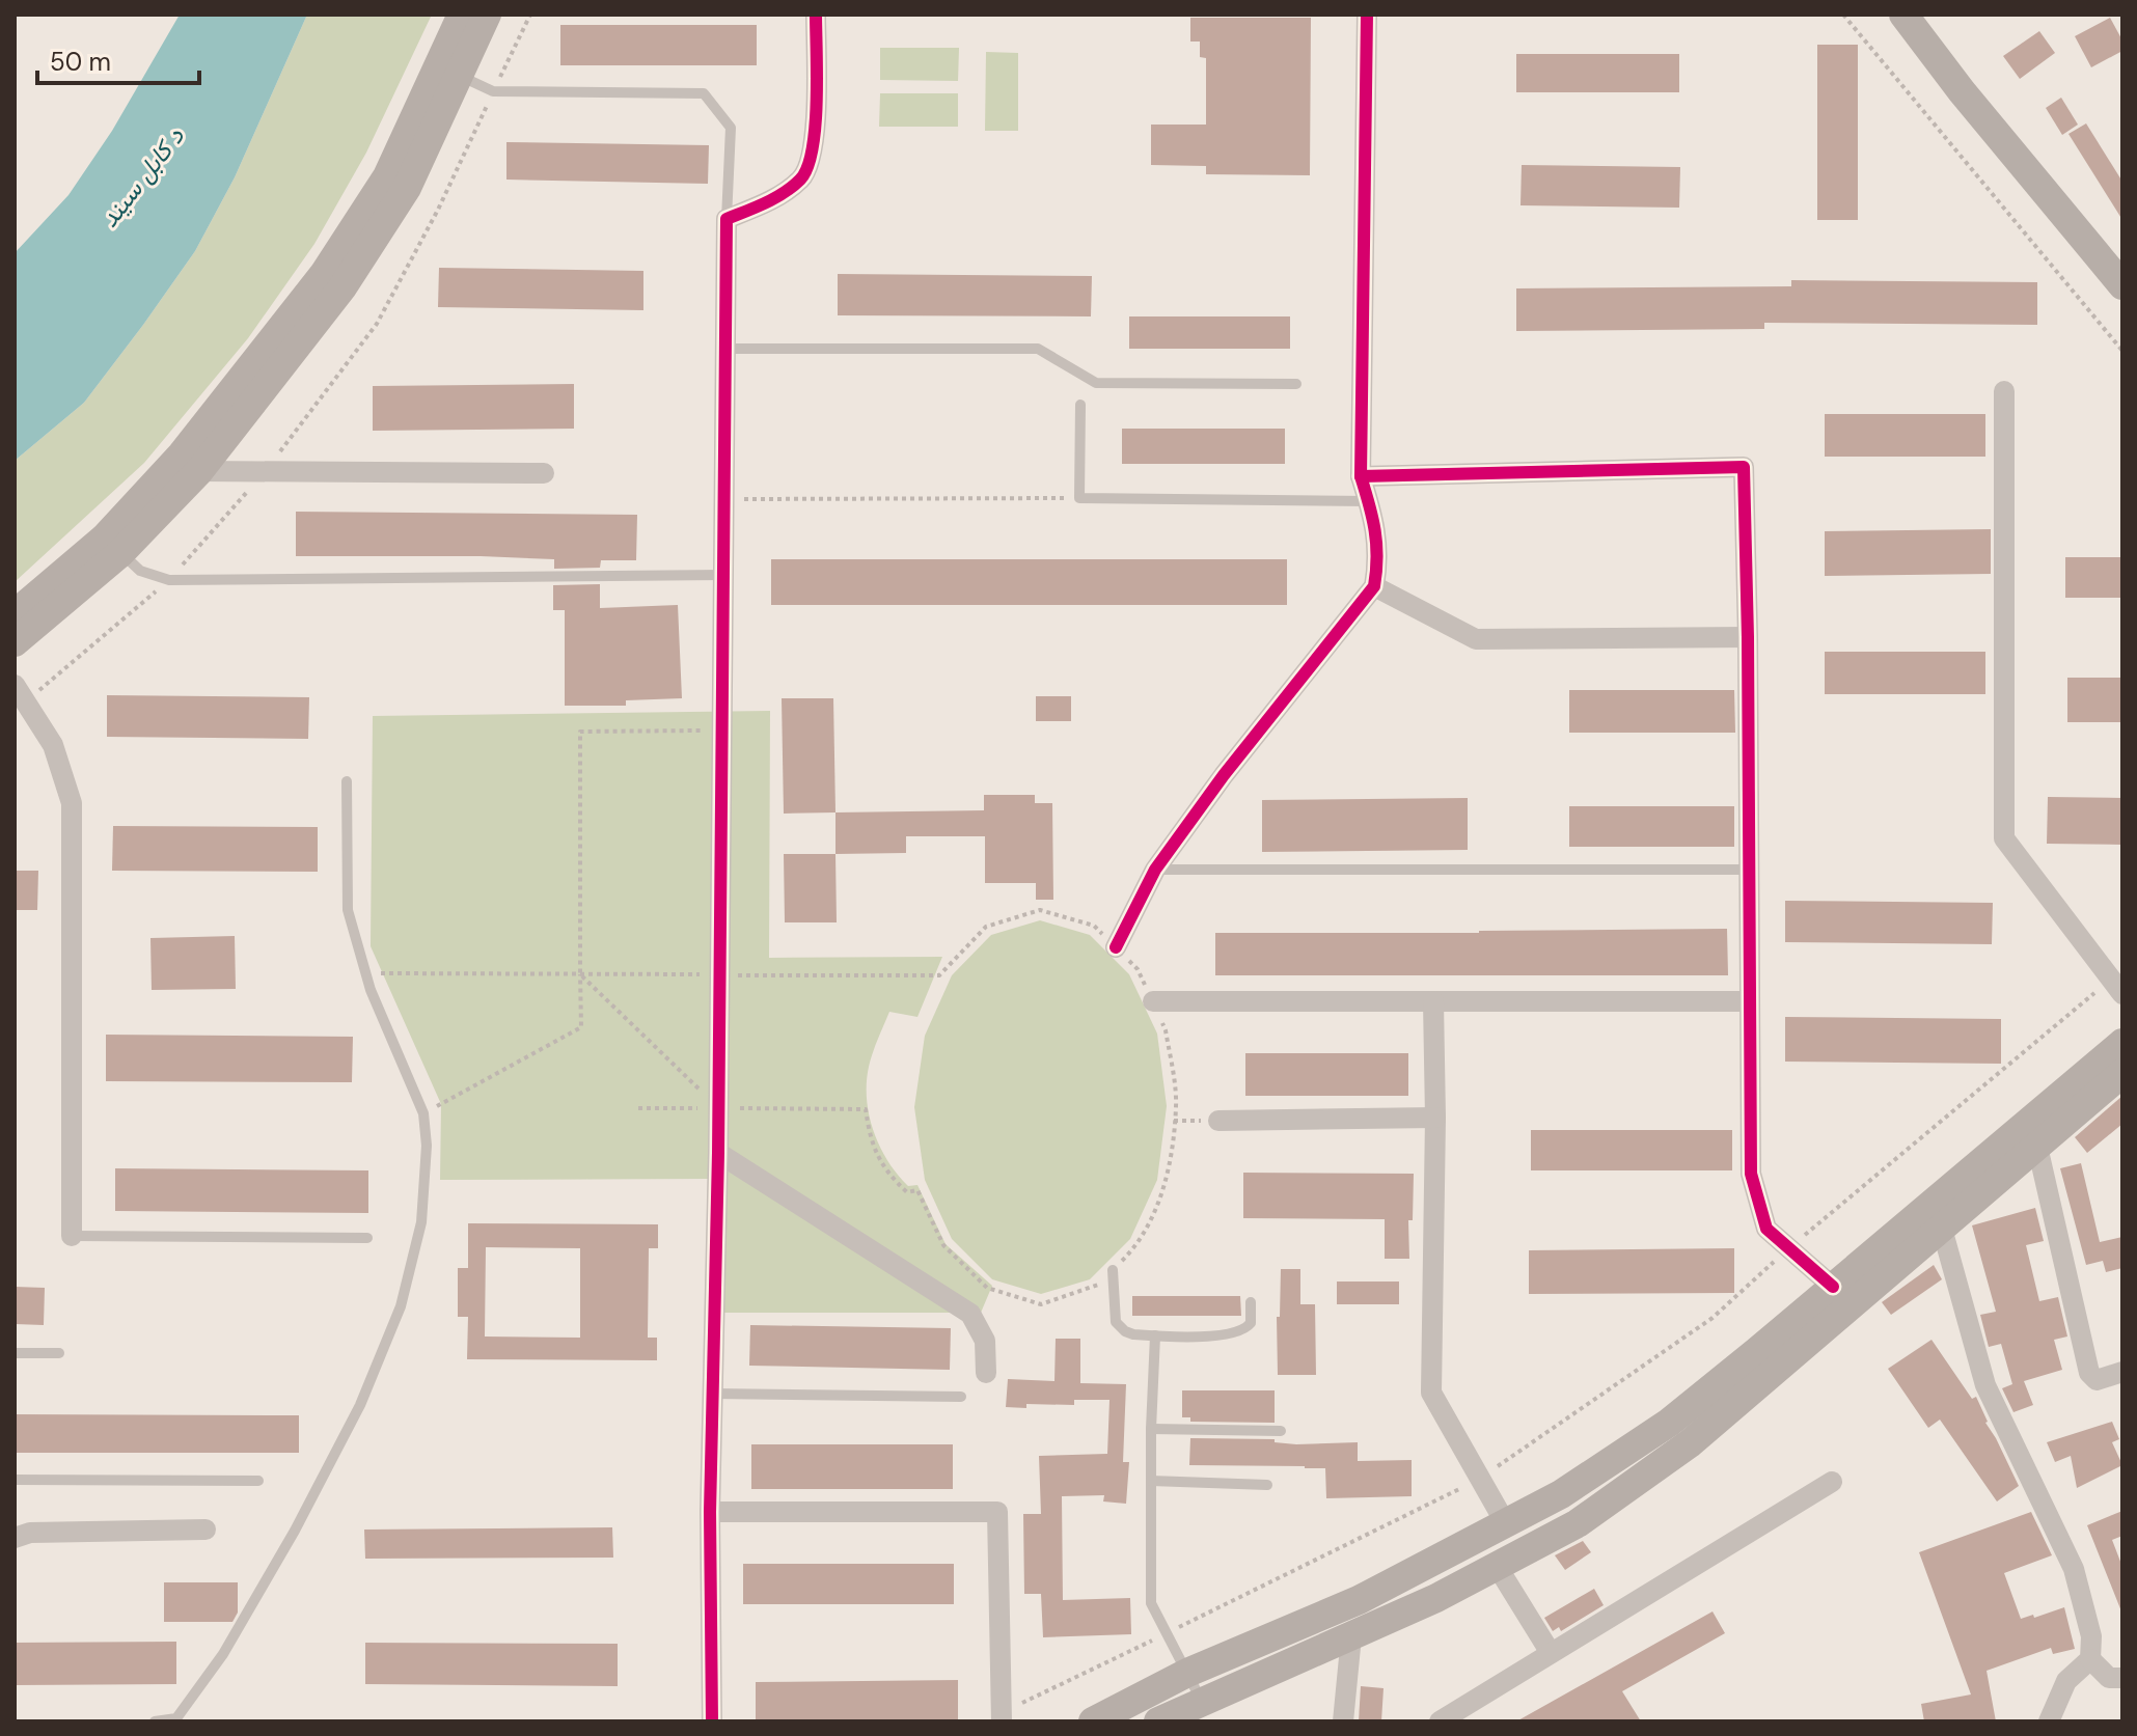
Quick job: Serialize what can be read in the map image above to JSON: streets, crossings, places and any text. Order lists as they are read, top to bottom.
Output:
{
  "water": ["د کابل سيند"],
  "scale_bar": "50 m"
}
